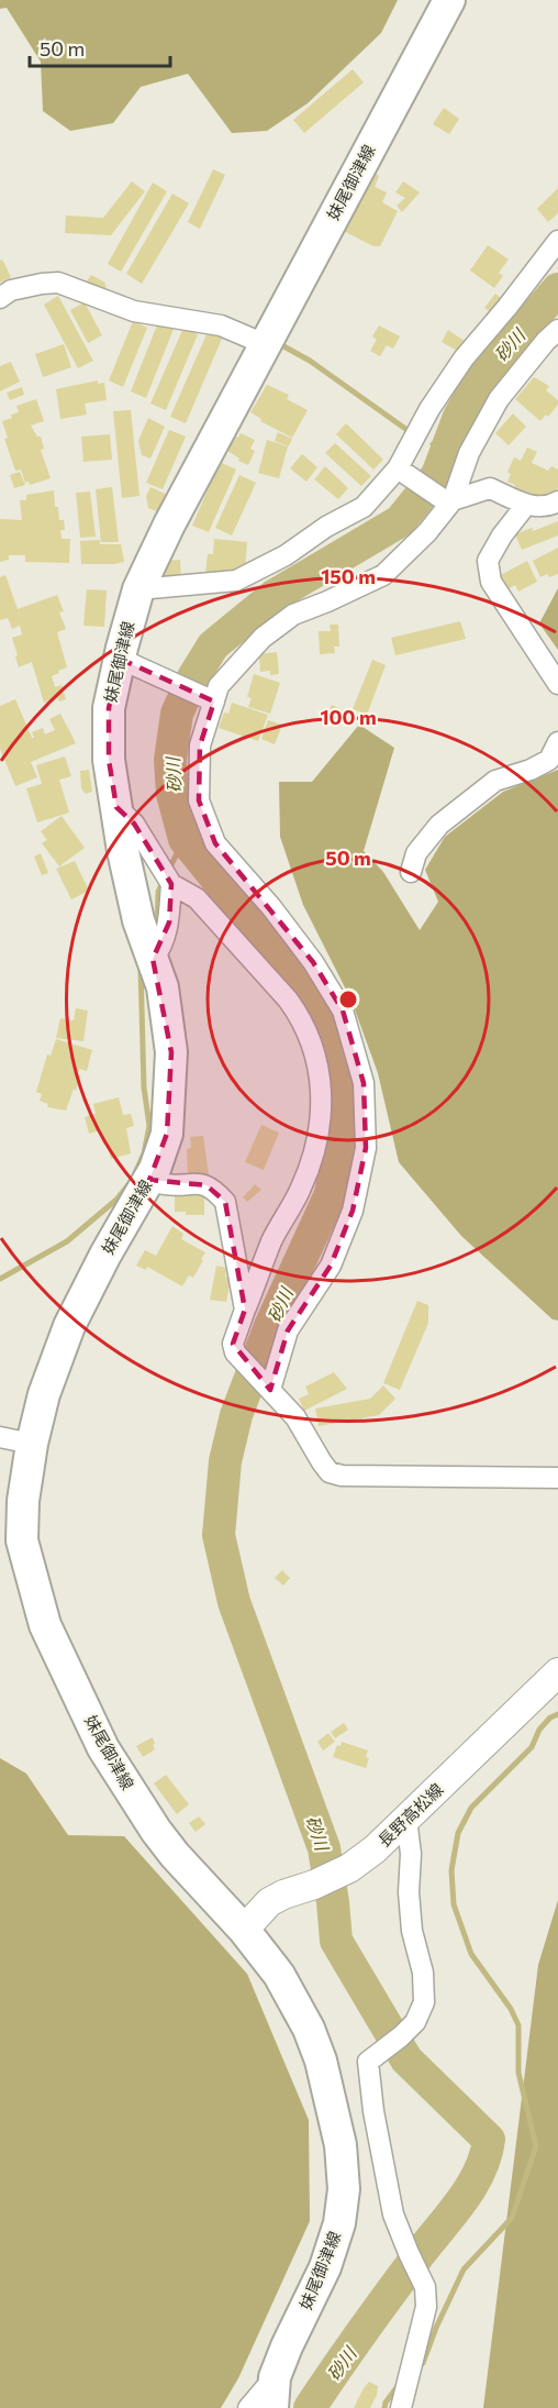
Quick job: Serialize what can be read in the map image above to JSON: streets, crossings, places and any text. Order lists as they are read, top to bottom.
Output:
{
  "streets": {
    "main road": ["妹尾御津線", "長野高松線"]
  },
  "crossings": [
    ["妹尾御津線", "長野高松線"]
  ],
  "water": ["砂川"],
  "scale_bar": "50 m",
  "rings": ["150 m", "100 m", "50 m"]
}
